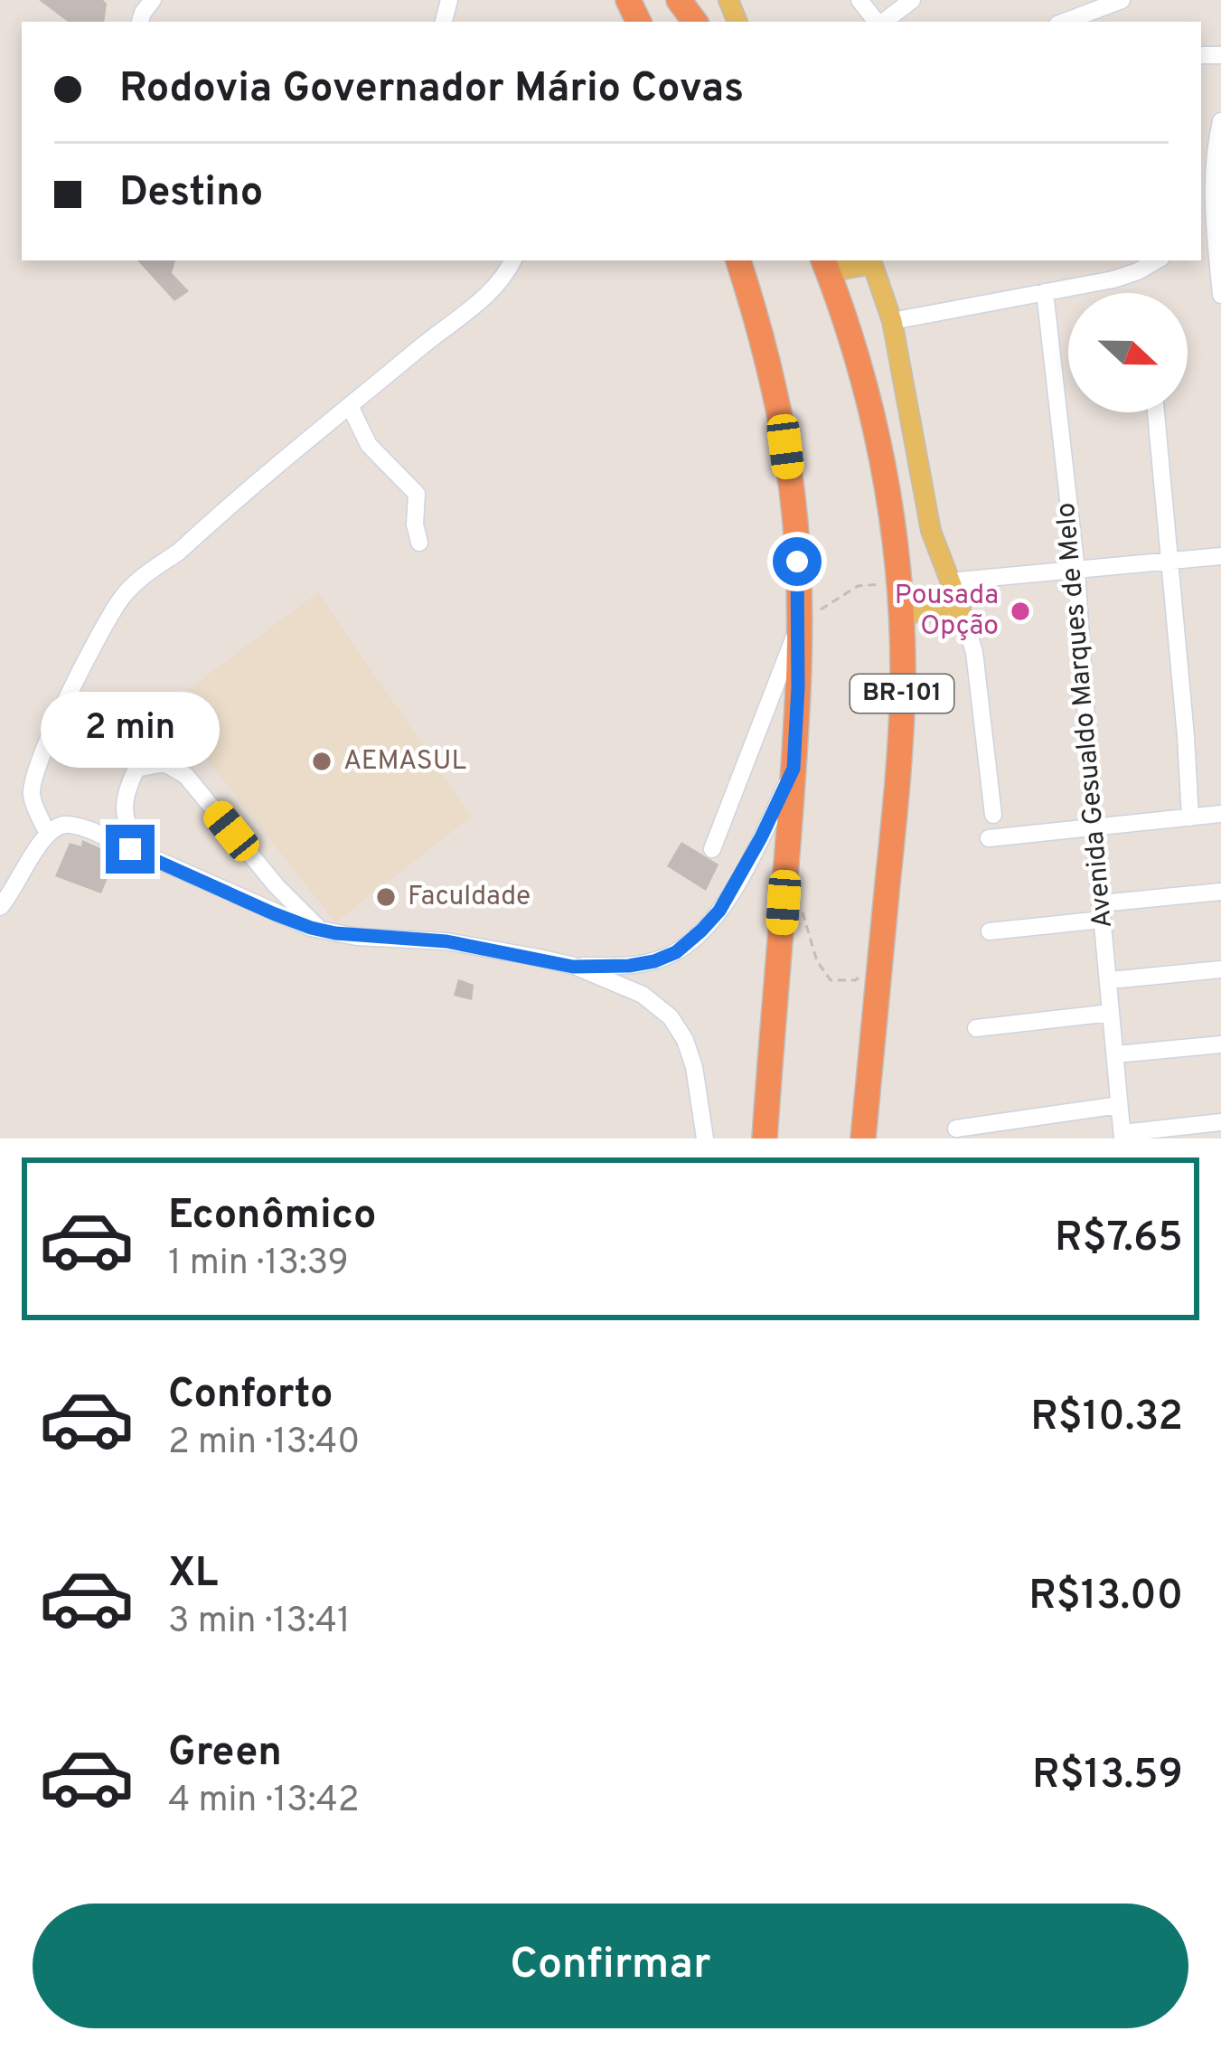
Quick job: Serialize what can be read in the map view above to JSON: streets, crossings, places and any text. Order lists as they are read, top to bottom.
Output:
{
  "streets": {
    "highway": ["BR-101"],
    "street": ["Avenida Gesualdo Marques de Melo"]
  },
  "places": ["Pousada Opção", "AEMASUL", "Faculdade"],
  "north": "right",
  "page": {
    "banner": ["Rodovia Governador Mário Covas", "Destino"],
    "bubble": "2 min",
    "list": [
      {
        "name": "Econômico",
        "note": "1 min · 13:39",
        "value": "R$7.65"
      },
      {
        "name": "Conforto",
        "note": "2 min · 13:40",
        "value": "R$10.32"
      },
      {
        "name": "XL",
        "note": "3 min · 13:41",
        "value": "R$13.00"
      },
      {
        "name": "Green",
        "note": "4 min · 13:42",
        "value": "R$13.59"
      }
    ],
    "buttons": "Confirmar"
  }
}
